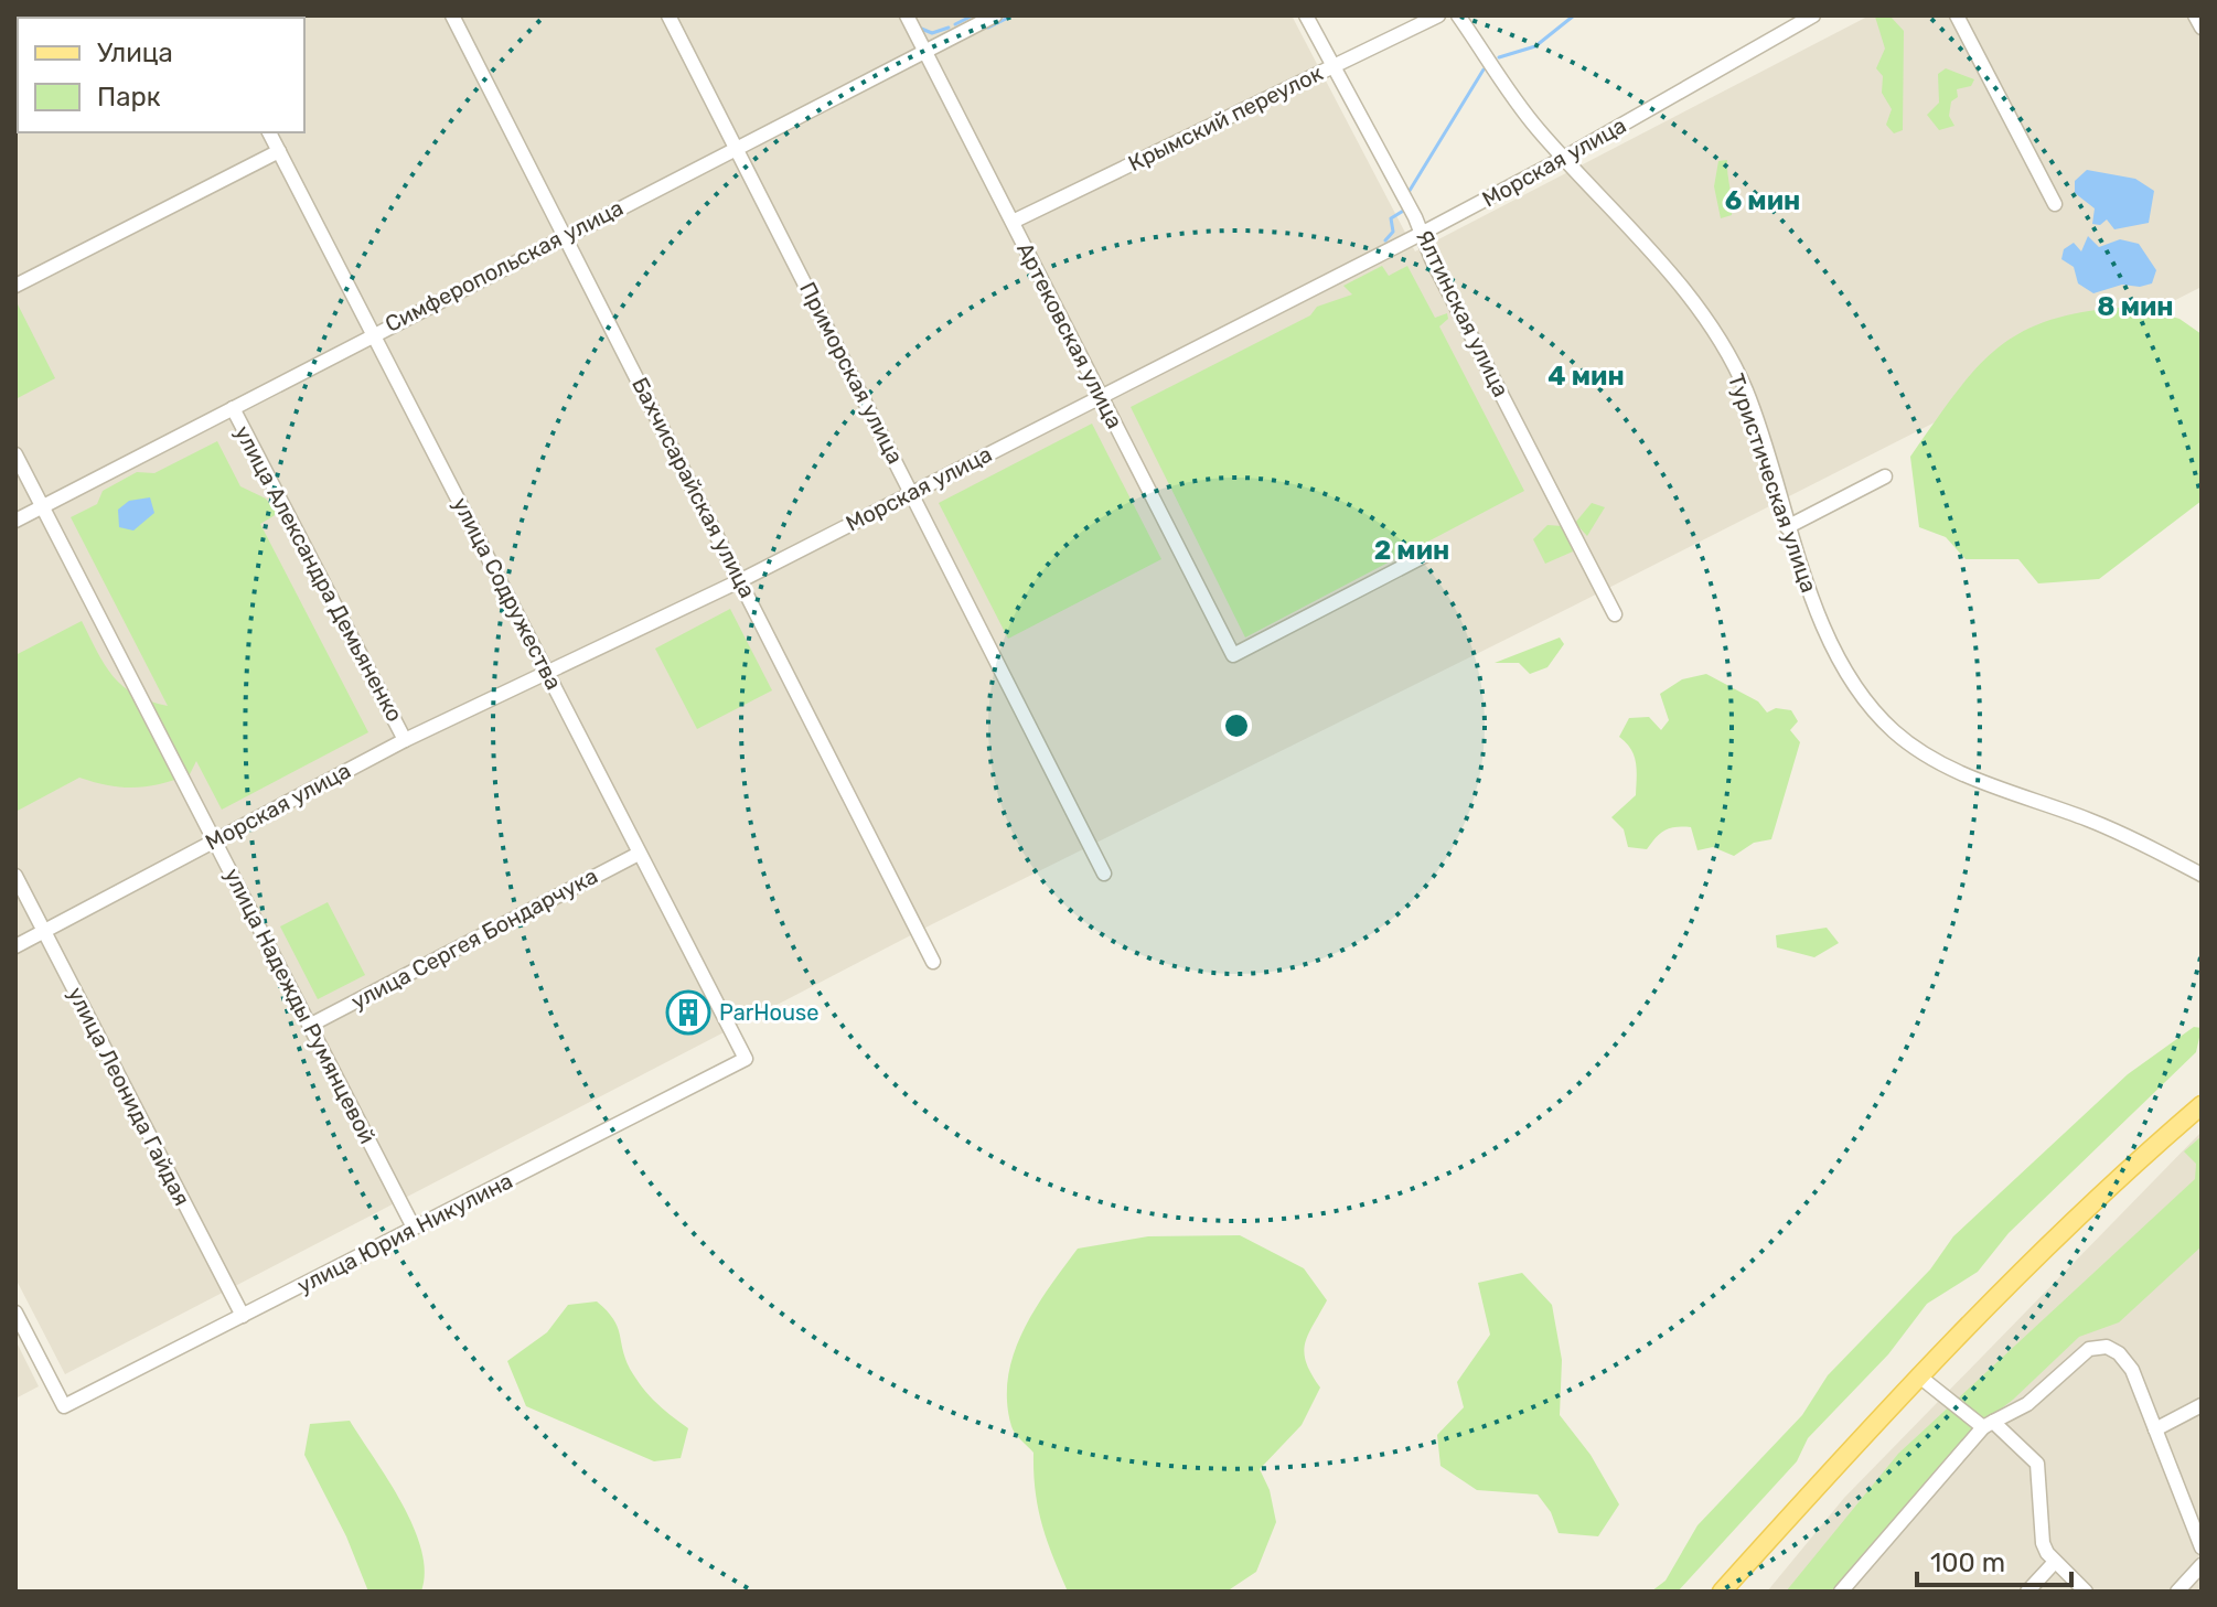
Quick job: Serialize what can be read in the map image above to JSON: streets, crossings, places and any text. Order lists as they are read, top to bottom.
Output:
{
  "streets": {
    "street": [
      "Крымский переулок",
      "Морская улица",
      "Симферопольская улица",
      "Ялтинская улица",
      "Артековская улица",
      "Приморская улица",
      "Туристическая улица",
      "Бахчисарайская улица",
      "улица Александра Демьяненко",
      "улица Содружества",
      "улица Сергея Бондарчука",
      "улица Надежды Румянцевой",
      "улица Леонида Гайдая",
      "улица Юрия Никулина"
    ]
  },
  "crossings": [
    ["Крымский переулок", "Ялтинская улица"],
    ["Крымский переулок", "Артековская улица"],
    ["Морская улица", "Ялтинская улица"],
    ["Морская улица", "Артековская улица"],
    ["Морская улица", "Приморская улица"],
    ["Морская улица", "Туристическая улица"],
    ["Морская улица", "Бахчисарайская улица"],
    ["Морская улица", "улица Александра Демьяненко"],
    ["Морская улица", "улица Содружества"],
    ["Морская улица", "улица Надежды Румянцевой"],
    ["Морская улица", "улица Леонида Гайдая"],
    ["Симферопольская улица", "Артековская улица"],
    ["Симферопольская улица", "Приморская улица"],
    ["Симферопольская улица", "Бахчисарайская улица"],
    ["Симферопольская улица", "улица Александра Демьяненко"],
    ["Симферопольская улица", "улица Содружества"],
    ["Симферопольская улица", "улица Надежды Румянцевой"],
    ["улица Содружества", "улица Сергея Бондарчука"],
    ["улица Содружества", "улица Юрия Никулина"],
    ["улица Сергея Бондарчука", "улица Надежды Румянцевой"],
    ["улица Надежды Румянцевой", "улица Юрия Никулина"],
    ["улица Леонида Гайдая", "улица Юрия Никулина"]
  ],
  "places": {
    "building": ["ParHouse"]
  },
  "legend": ["Улица", "Парк"],
  "scale_bar": "100 m",
  "rings": [
    "6 мин",
    "8 мин",
    "4 мин",
    "2 мин"
  ]
}
